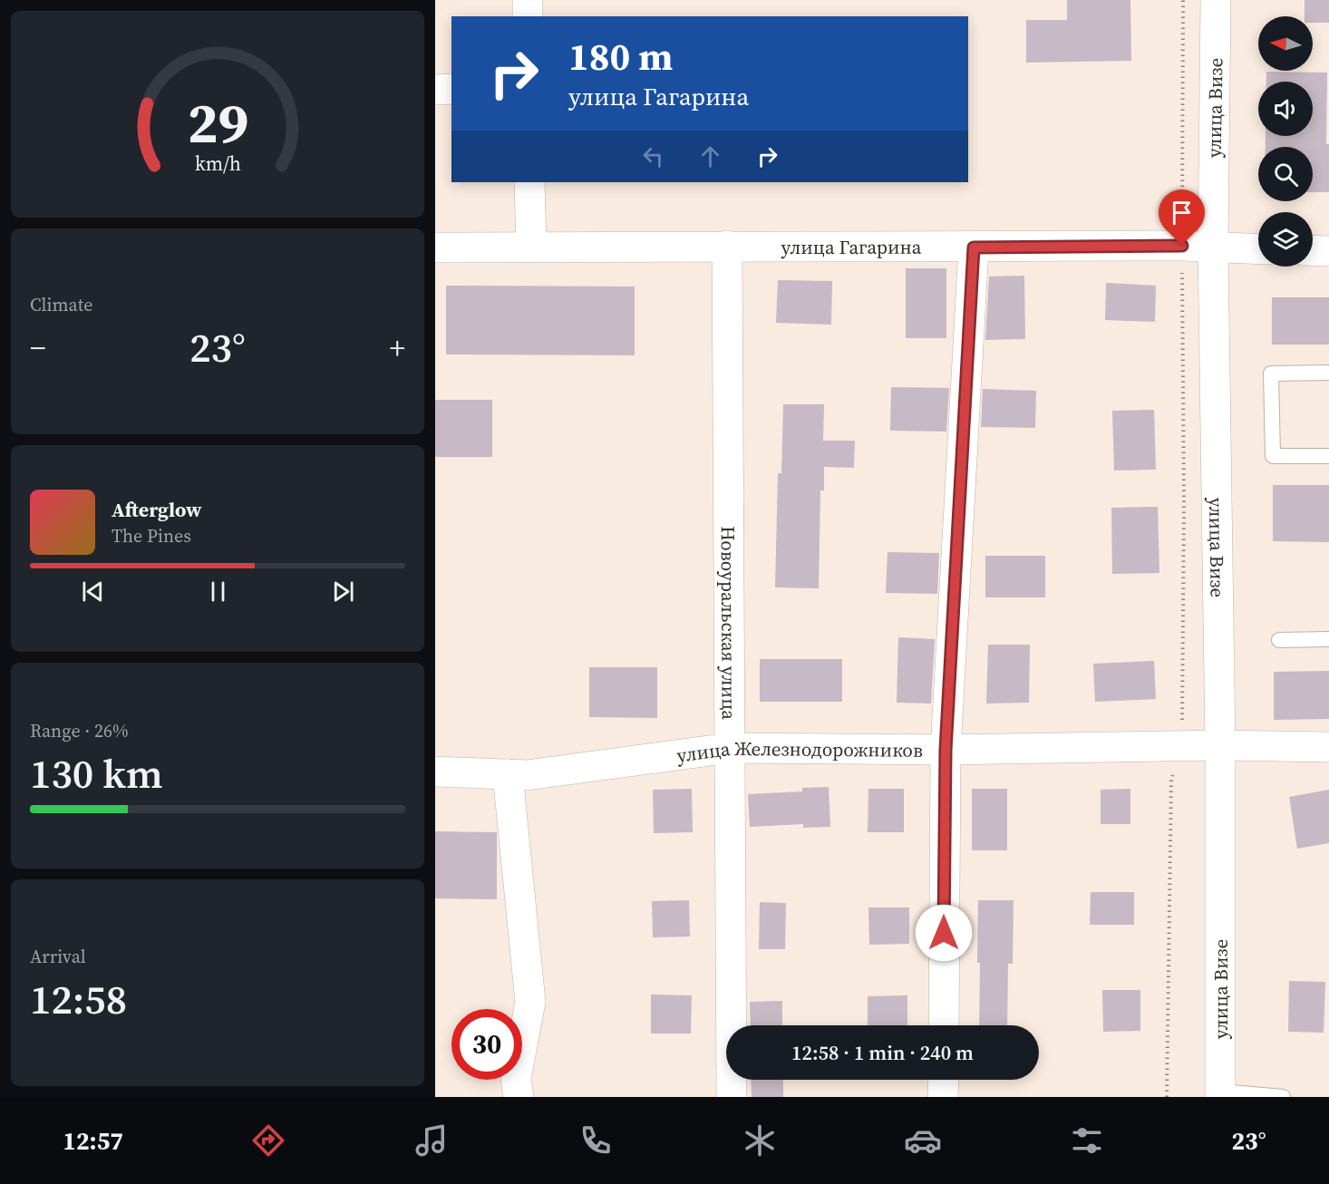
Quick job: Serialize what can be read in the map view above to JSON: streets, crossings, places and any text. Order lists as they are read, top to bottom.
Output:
{
  "streets": {
    "street": [
      "улица Визе",
      "улица Гагарина",
      "Новоуральская улица",
      "улица Железнодорожников"
    ]
  },
  "crossings": [
    ["улица Визе", "улица Гагарина"],
    ["улица Визе", "улица Железнодорожников"],
    ["улица Гагарина", "Новоуральская улица"],
    ["Новоуральская улица", "улица Железнодорожников"]
  ],
  "north": "left",
  "page": {
    "turn": ["180 m", "улица Гагарина"],
    "tile": [
      "Climate",
      ["Range · 26%", "130 km"],
      ["Arrival", "12:58"]
    ],
    "heat": ["−", "23°", "+"],
    "song": ["Afterglow", "The Pines"],
    "limit": "30",
    "trip": "12:58 · 1 min · 240 m",
    "tabs": ["12:57", "23°"],
    "gauge": ["29", "km/h"]
  }
}
